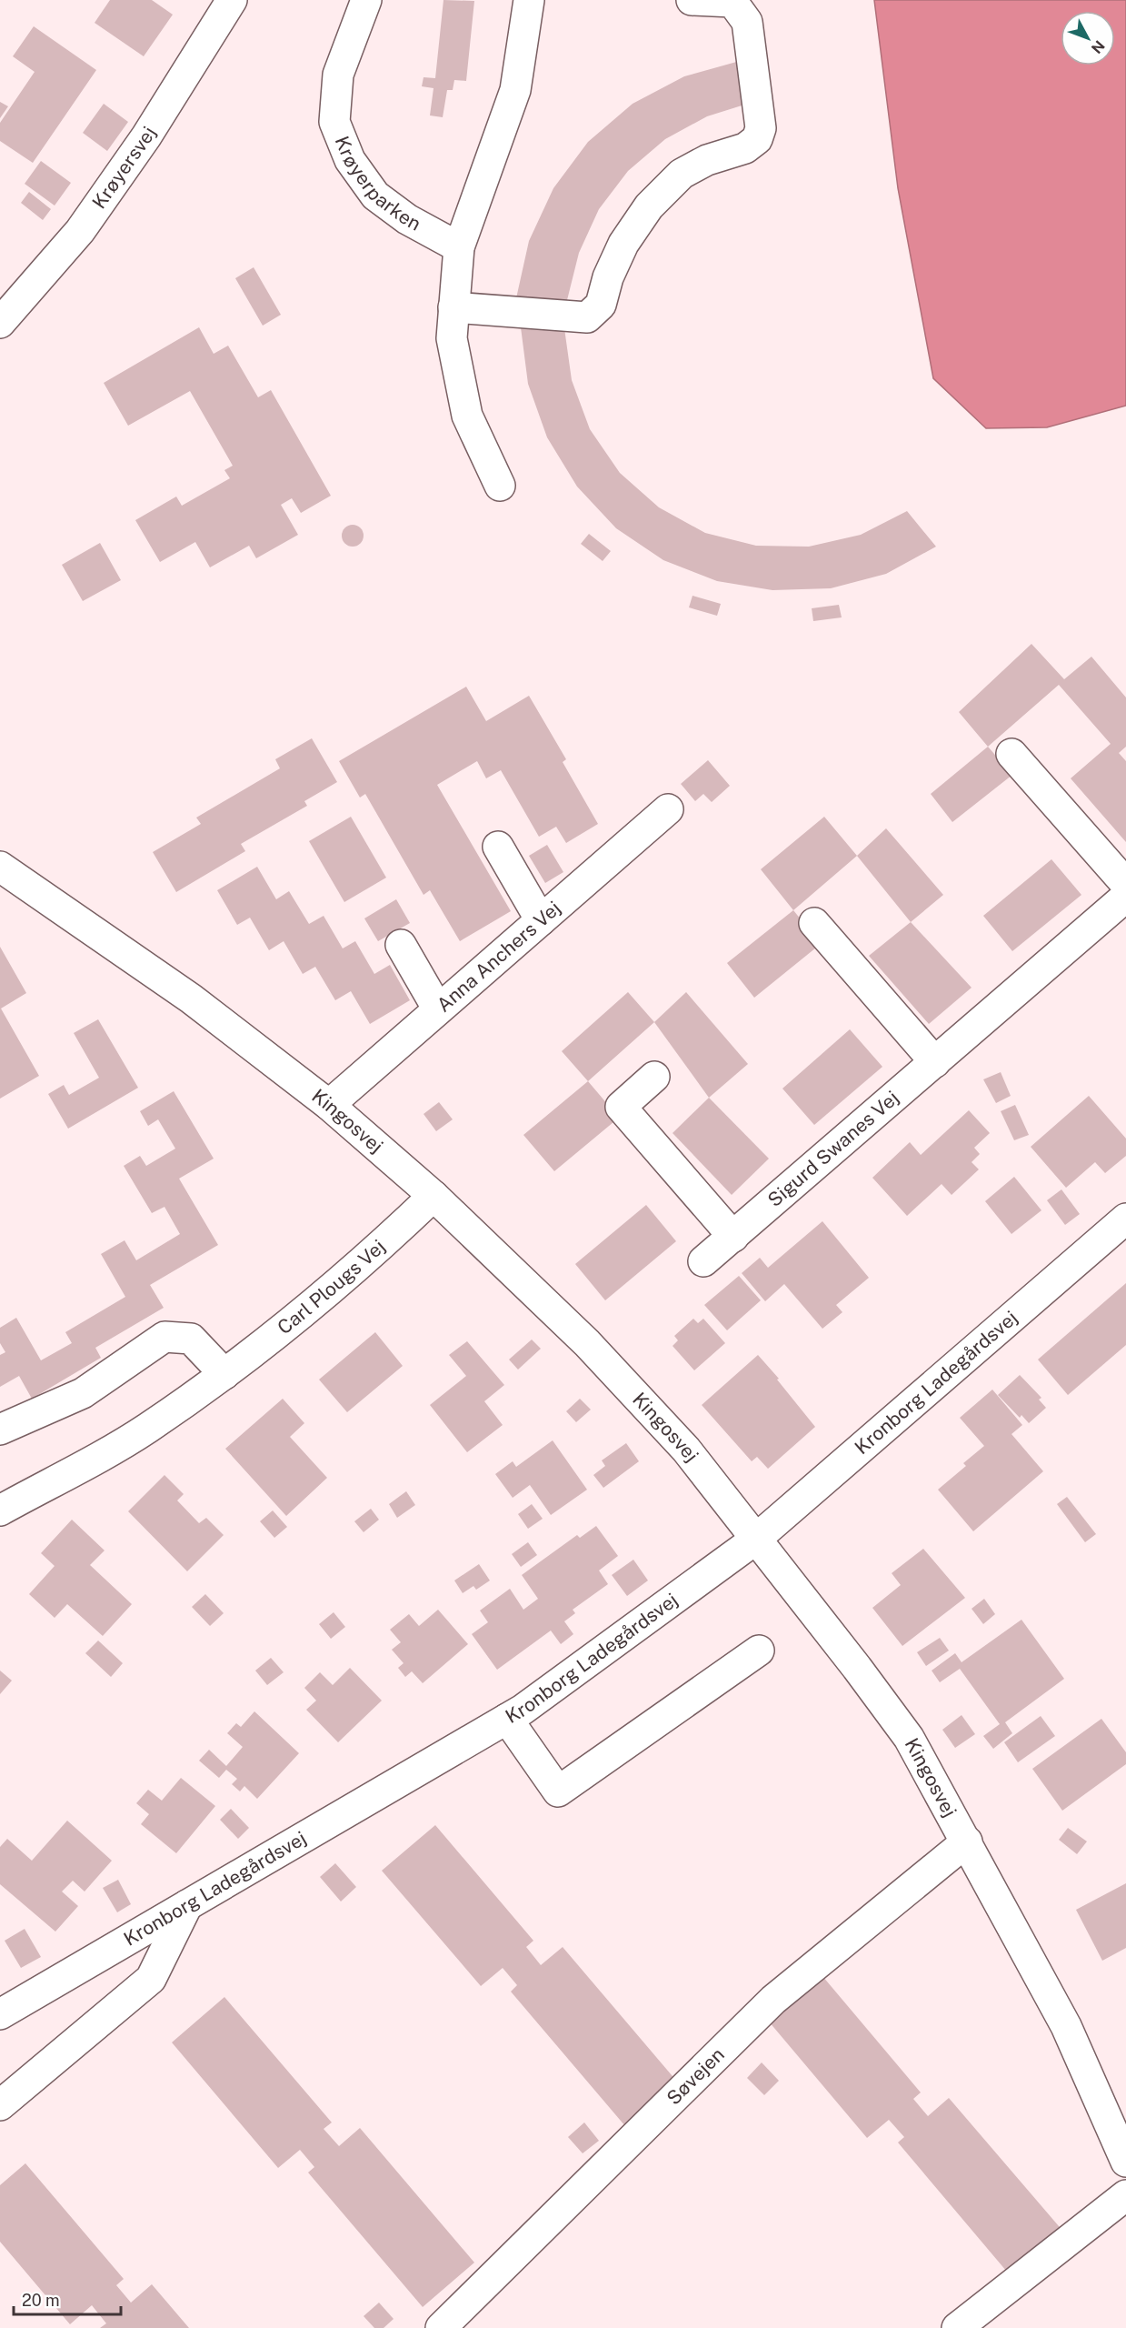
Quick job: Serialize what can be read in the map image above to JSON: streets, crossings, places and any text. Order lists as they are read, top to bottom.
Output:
{
  "streets": {
    "street": [
      "Krøyersvej",
      "Krøyerparken",
      "Anna Anchers Vej",
      "Kingosvej",
      "Sigurd Swanes Vej",
      "Carl Plougs Vej",
      "Kronborg Ladegårdsvej",
      "Søvejen"
    ]
  },
  "crossings": [
    ["Anna Anchers Vej", "Kingosvej"],
    ["Kingosvej", "Carl Plougs Vej"],
    ["Kingosvej", "Kronborg Ladegårdsvej"],
    ["Kingosvej", "Søvejen"]
  ],
  "scale_bar": "20 m",
  "north": "bottom right"
}
